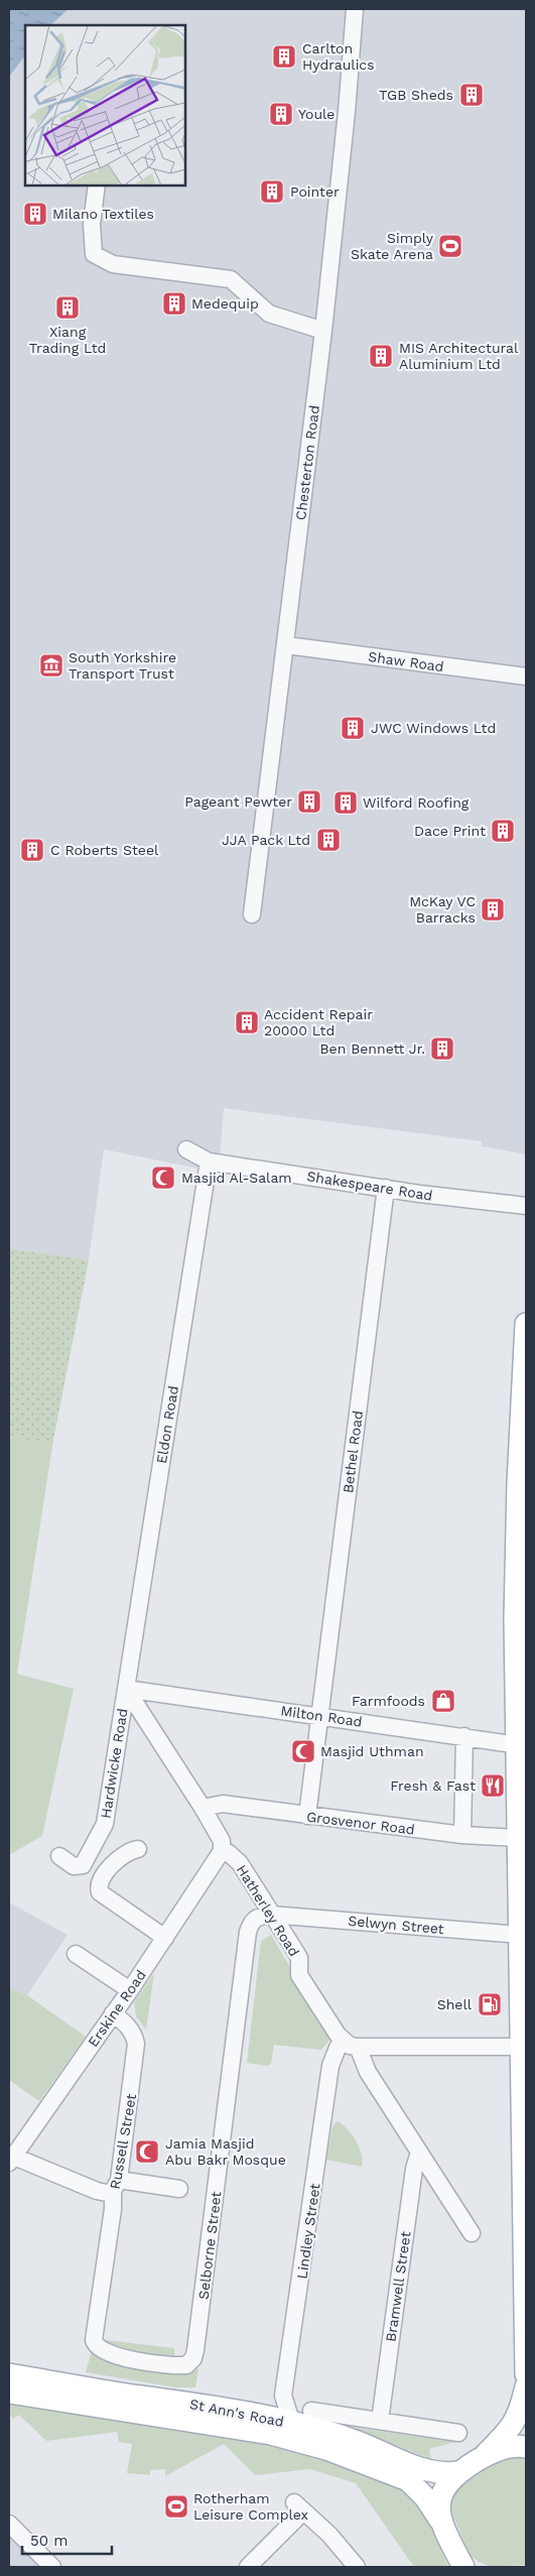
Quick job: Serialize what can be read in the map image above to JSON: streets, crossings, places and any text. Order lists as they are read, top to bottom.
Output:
{
  "streets": {
    "main road": ["St Ann's Road"],
    "street": [
      "Chesterton Road",
      "Shaw Road",
      "Shakespeare Road",
      "Eldon Road",
      "Bethel Road",
      "Milton Road",
      "Hardwicke Road",
      "Grosvenor Road",
      "Hatherley Road",
      "Selwyn Street",
      "Erskine Road",
      "Russell Street",
      "Lindley Street",
      "Selborne Street",
      "Bramwell Street"
    ]
  },
  "crossings": [
    ["Chesterton Road", "Shaw Road"],
    ["Shakespeare Road", "Eldon Road"],
    ["Shakespeare Road", "Bethel Road"],
    ["Eldon Road", "Milton Road"],
    ["Eldon Road", "Hardwicke Road"],
    ["Bethel Road", "Milton Road"],
    ["Bethel Road", "Grosvenor Road"],
    ["Milton Road", "Hardwicke Road"],
    ["Hatherley Road", "Selwyn Street"],
    ["Hatherley Road", "Erskine Road"],
    ["Hatherley Road", "Lindley Street"],
    ["Hatherley Road", "Selborne Street"],
    ["Hatherley Road", "Bramwell Street"],
    ["Selwyn Street", "Selborne Street"],
    ["Erskine Road", "Russell Street"],
    ["Russell Street", "Selborne Street"],
    ["Lindley Street", "St Ann's Road"]
  ],
  "places": {
    "building": [
      "Carlton Hydraulics",
      "TGB Sheds",
      "Youle",
      "Pointer",
      "Milano Textiles",
      "Medequip",
      "Xiang Trading Ltd",
      "MIS Architectural Aluminium Ltd",
      "JWC Windows Ltd",
      "Pageant Pewter",
      "Wilford Roofing",
      "Dace Print",
      "JJA Pack Ltd",
      "C Roberts Steel",
      "McKay VC Barracks",
      "Accident Repair 20000 Ltd",
      "Ben Bennett Jr."
    ],
    "sports": ["Simply Skate Arena", "Rotherham Leisure Complex"],
    "museum": ["South Yorkshire Transport Trust"],
    "mosque": ["Masjid Al-Salam", "Masjid Uthman", "Jamia Masjid Abu Bakr Mosque"],
    "shop": ["Farmfoods"],
    "restaurant": ["Fresh & Fast"],
    "fuel station": ["Shell"]
  },
  "scale_bar": "50 m"
}
